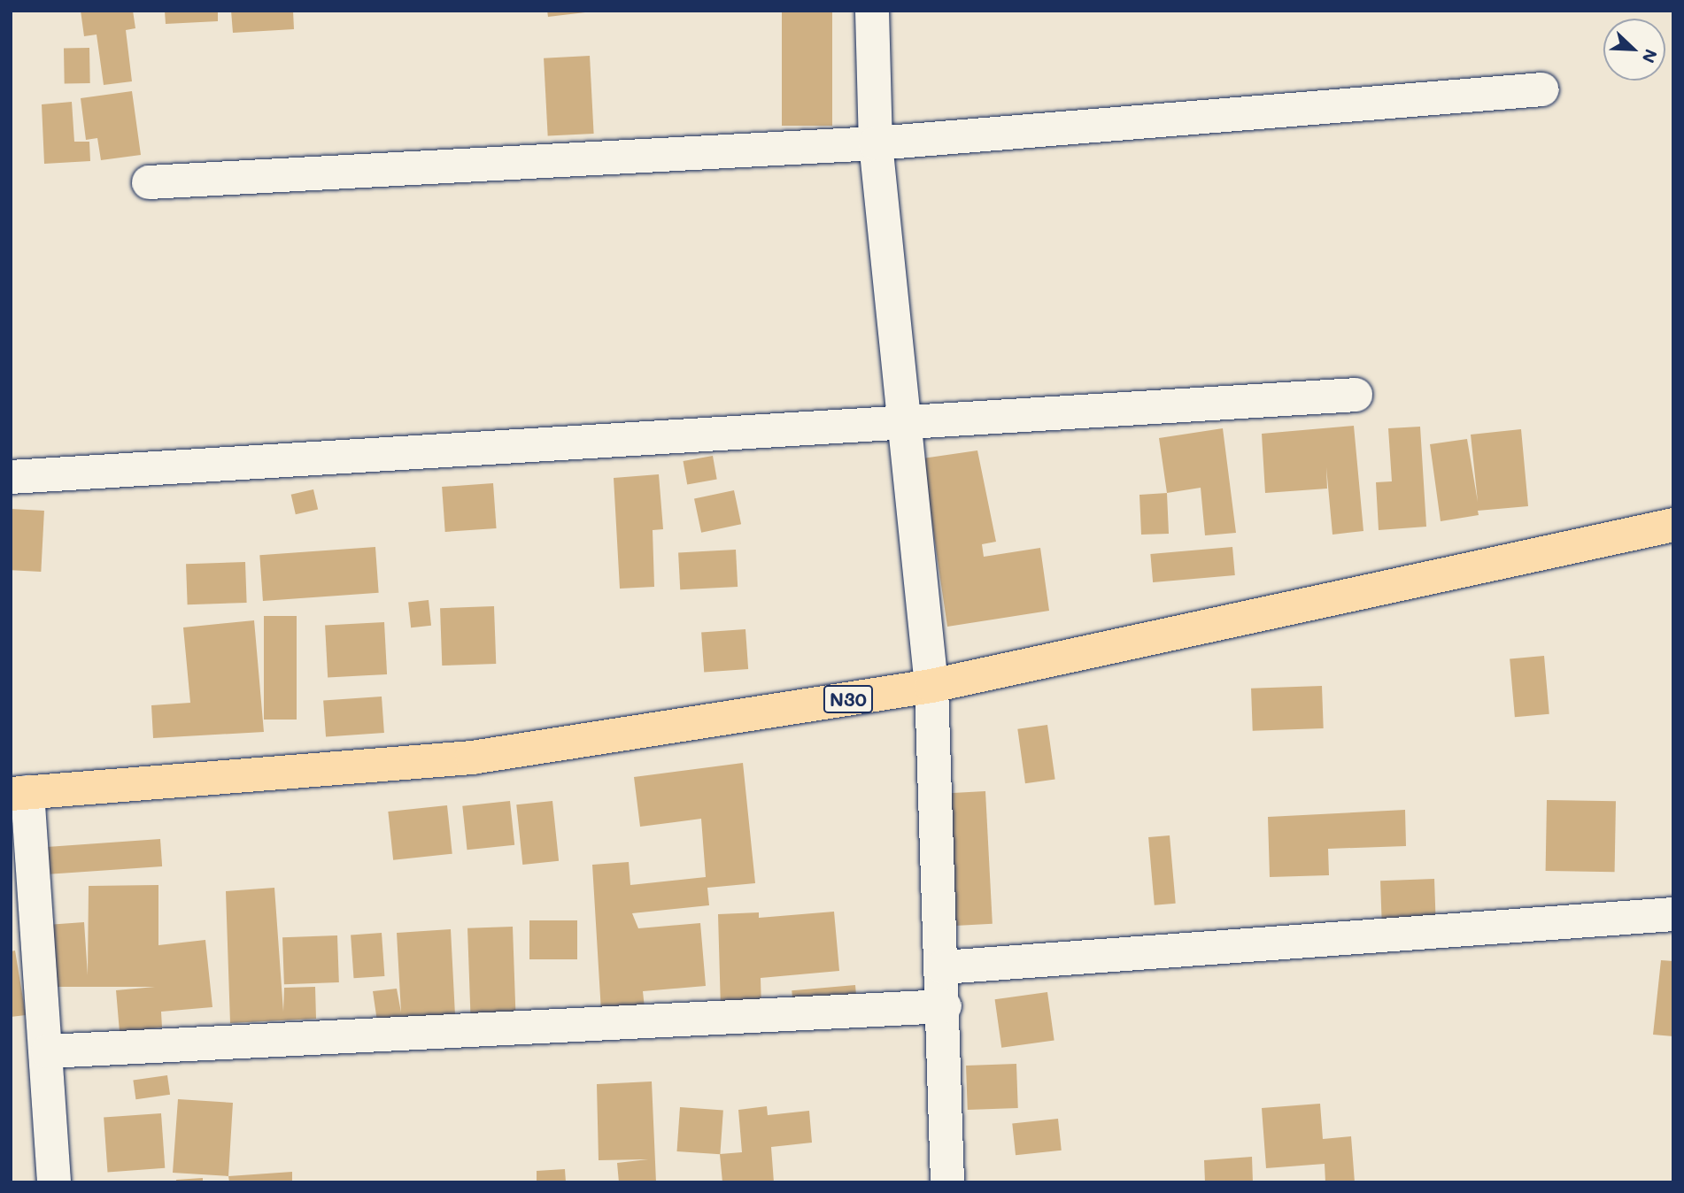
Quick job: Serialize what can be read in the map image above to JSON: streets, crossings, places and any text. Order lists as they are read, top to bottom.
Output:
{
  "streets": {
    "main road": ["N30"]
  },
  "north": "bottom right"
}
